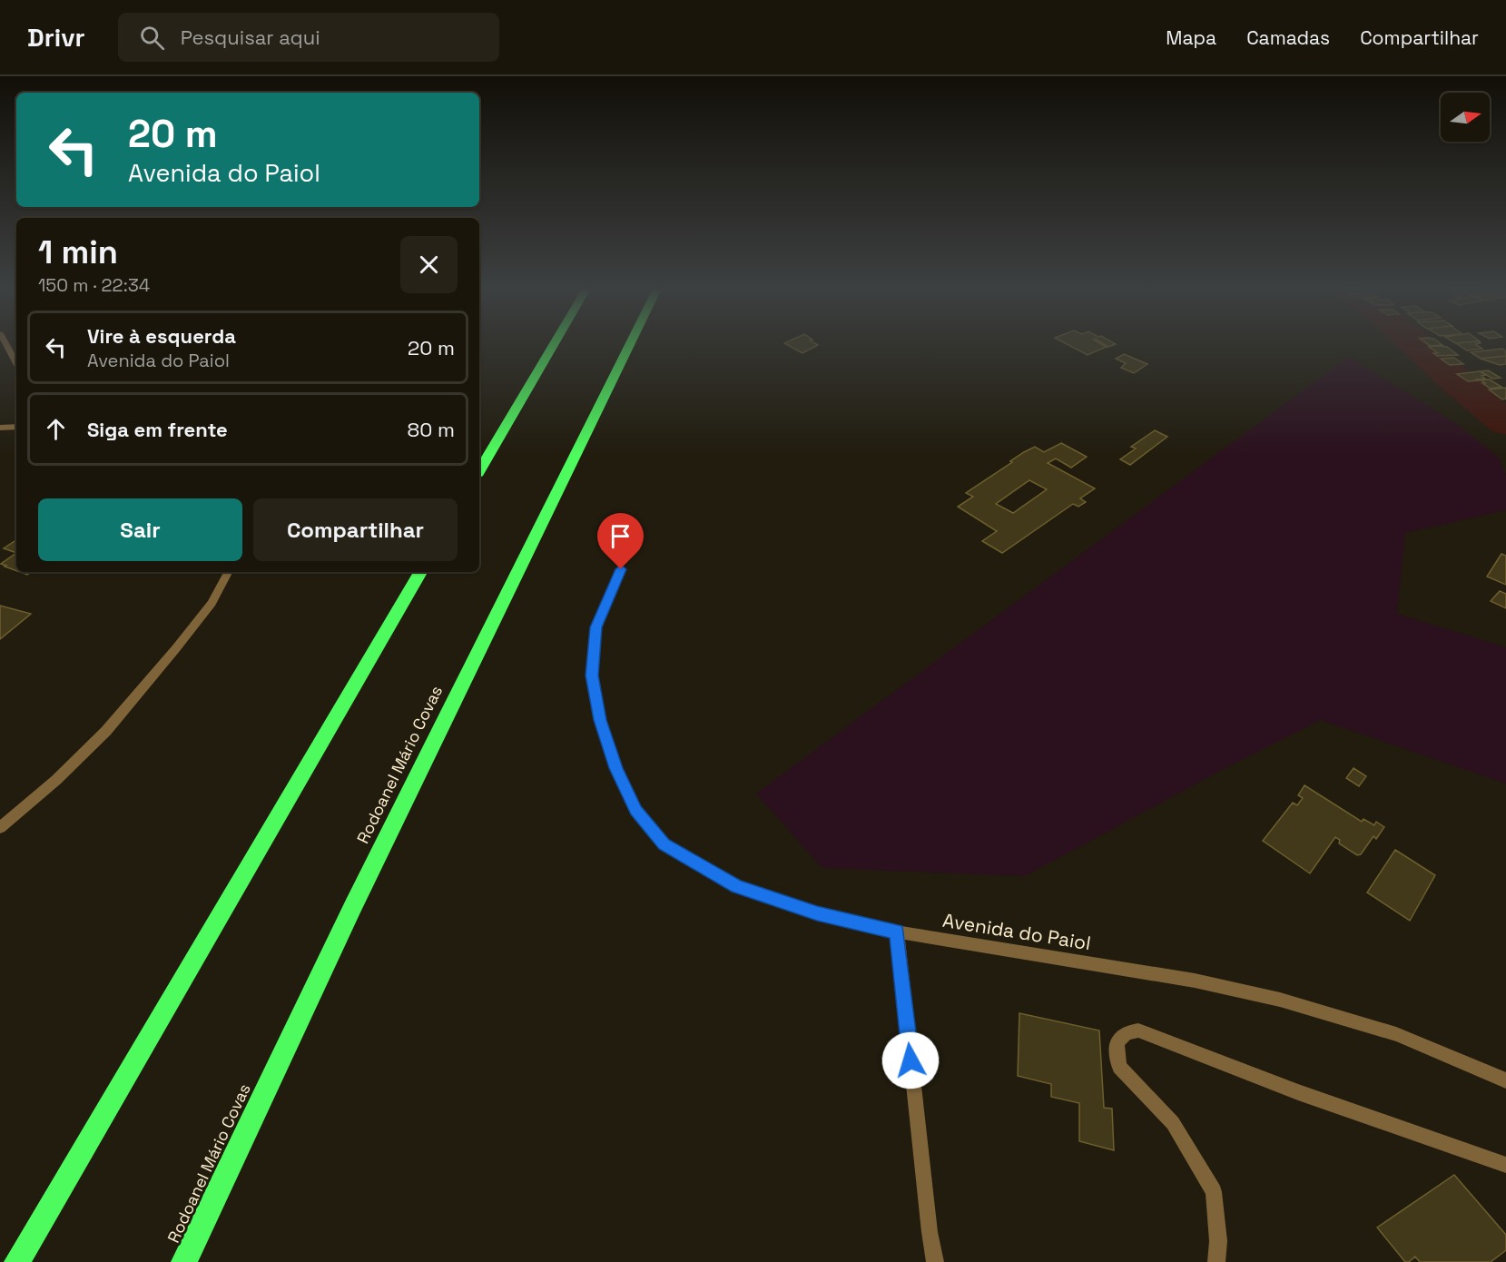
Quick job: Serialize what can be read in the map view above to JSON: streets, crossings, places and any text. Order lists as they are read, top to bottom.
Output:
{
  "streets": {
    "highway": ["Rodoanel Mário Covas"],
    "street": ["Avenida do Paiol"]
  },
  "north": "right",
  "page": {
    "header": "Drivr",
    "search": "Pesquisar aqui",
    "nav": ["Mapa", "Camadas", "Compartilhar"],
    "turn": ["20 m", "Avenida do Paiol"],
    "heading": ["1 min", "150 m · 22:34"],
    "list": [
      {
        "name": "Vire à esquerda",
        "note": "Avenida do Paiol",
        "value": "20 m"
      },
      {
        "name": "Siga em frente",
        "value": "80 m"
      }
    ],
    "buttons": ["Sair", "Compartilhar"]
  }
}
